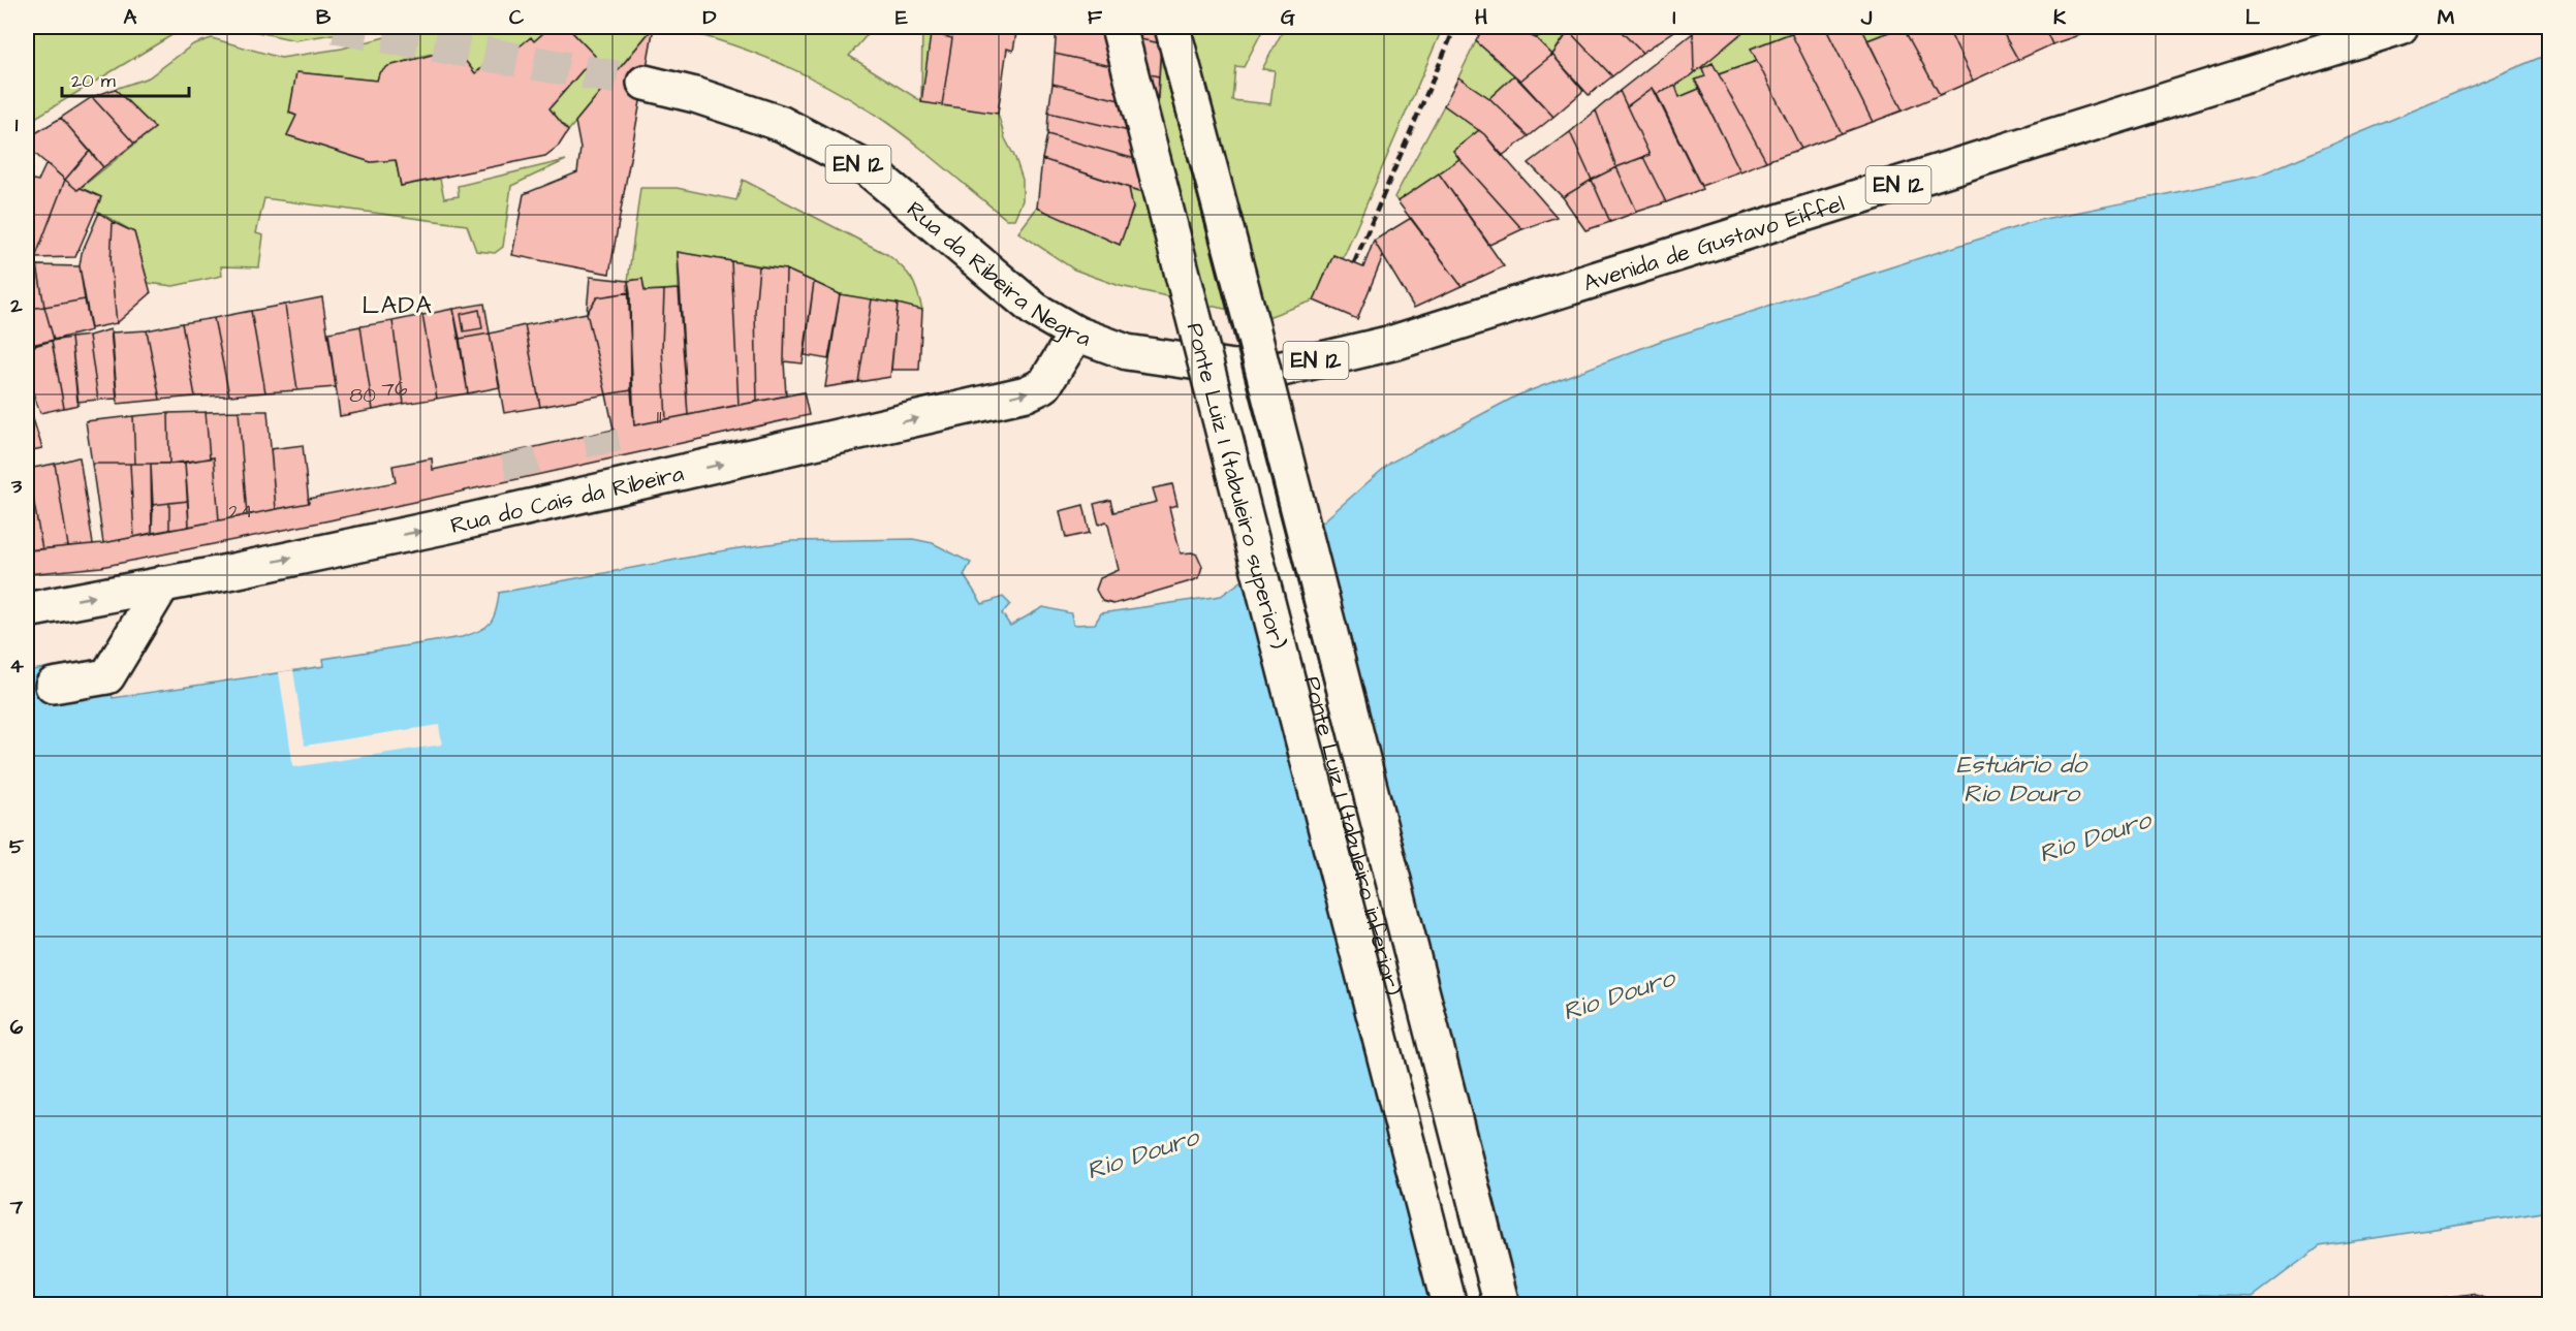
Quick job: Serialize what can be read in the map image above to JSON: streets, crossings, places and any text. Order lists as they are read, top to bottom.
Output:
{
  "streets": {
    "street": [
      "EN 12",
      "Avenida de Gustavo Eiffel",
      "Rua da Ribeira Negra",
      "Ponte Luiz I (tabuleiro superior)",
      "Rua do Cais da Ribeira",
      "Ponte Luiz I (tabuleiro inferior)"
    ]
  },
  "crossings": [
    ["Avenida de Gustavo Eiffel", "Rua da Ribeira Negra"],
    ["Avenida de Gustavo Eiffel", "Ponte Luiz I (tabuleiro inferior)"],
    ["Rua da Ribeira Negra", "Rua do Cais da Ribeira"],
    ["Rua da Ribeira Negra", "Ponte Luiz I (tabuleiro inferior)"]
  ],
  "one_way": ["Rua do Cais da Ribeira"],
  "districts": ["LADA"],
  "water": ["Estuário do Rio Douro", "Rio Douro"],
  "house_numbers": [
    "76",
    "80",
    "11",
    "24"
  ],
  "scale_bar": "20 m",
  "grid": {
    "columns": [
      "A",
      "B",
      "C",
      "D",
      "E",
      "F",
      "G",
      "H",
      "I",
      "J",
      "K",
      "L",
      "M"
    ],
    "rows": [
      "1",
      "2",
      "3",
      "4",
      "5",
      "6",
      "7"
    ]
  }
}
